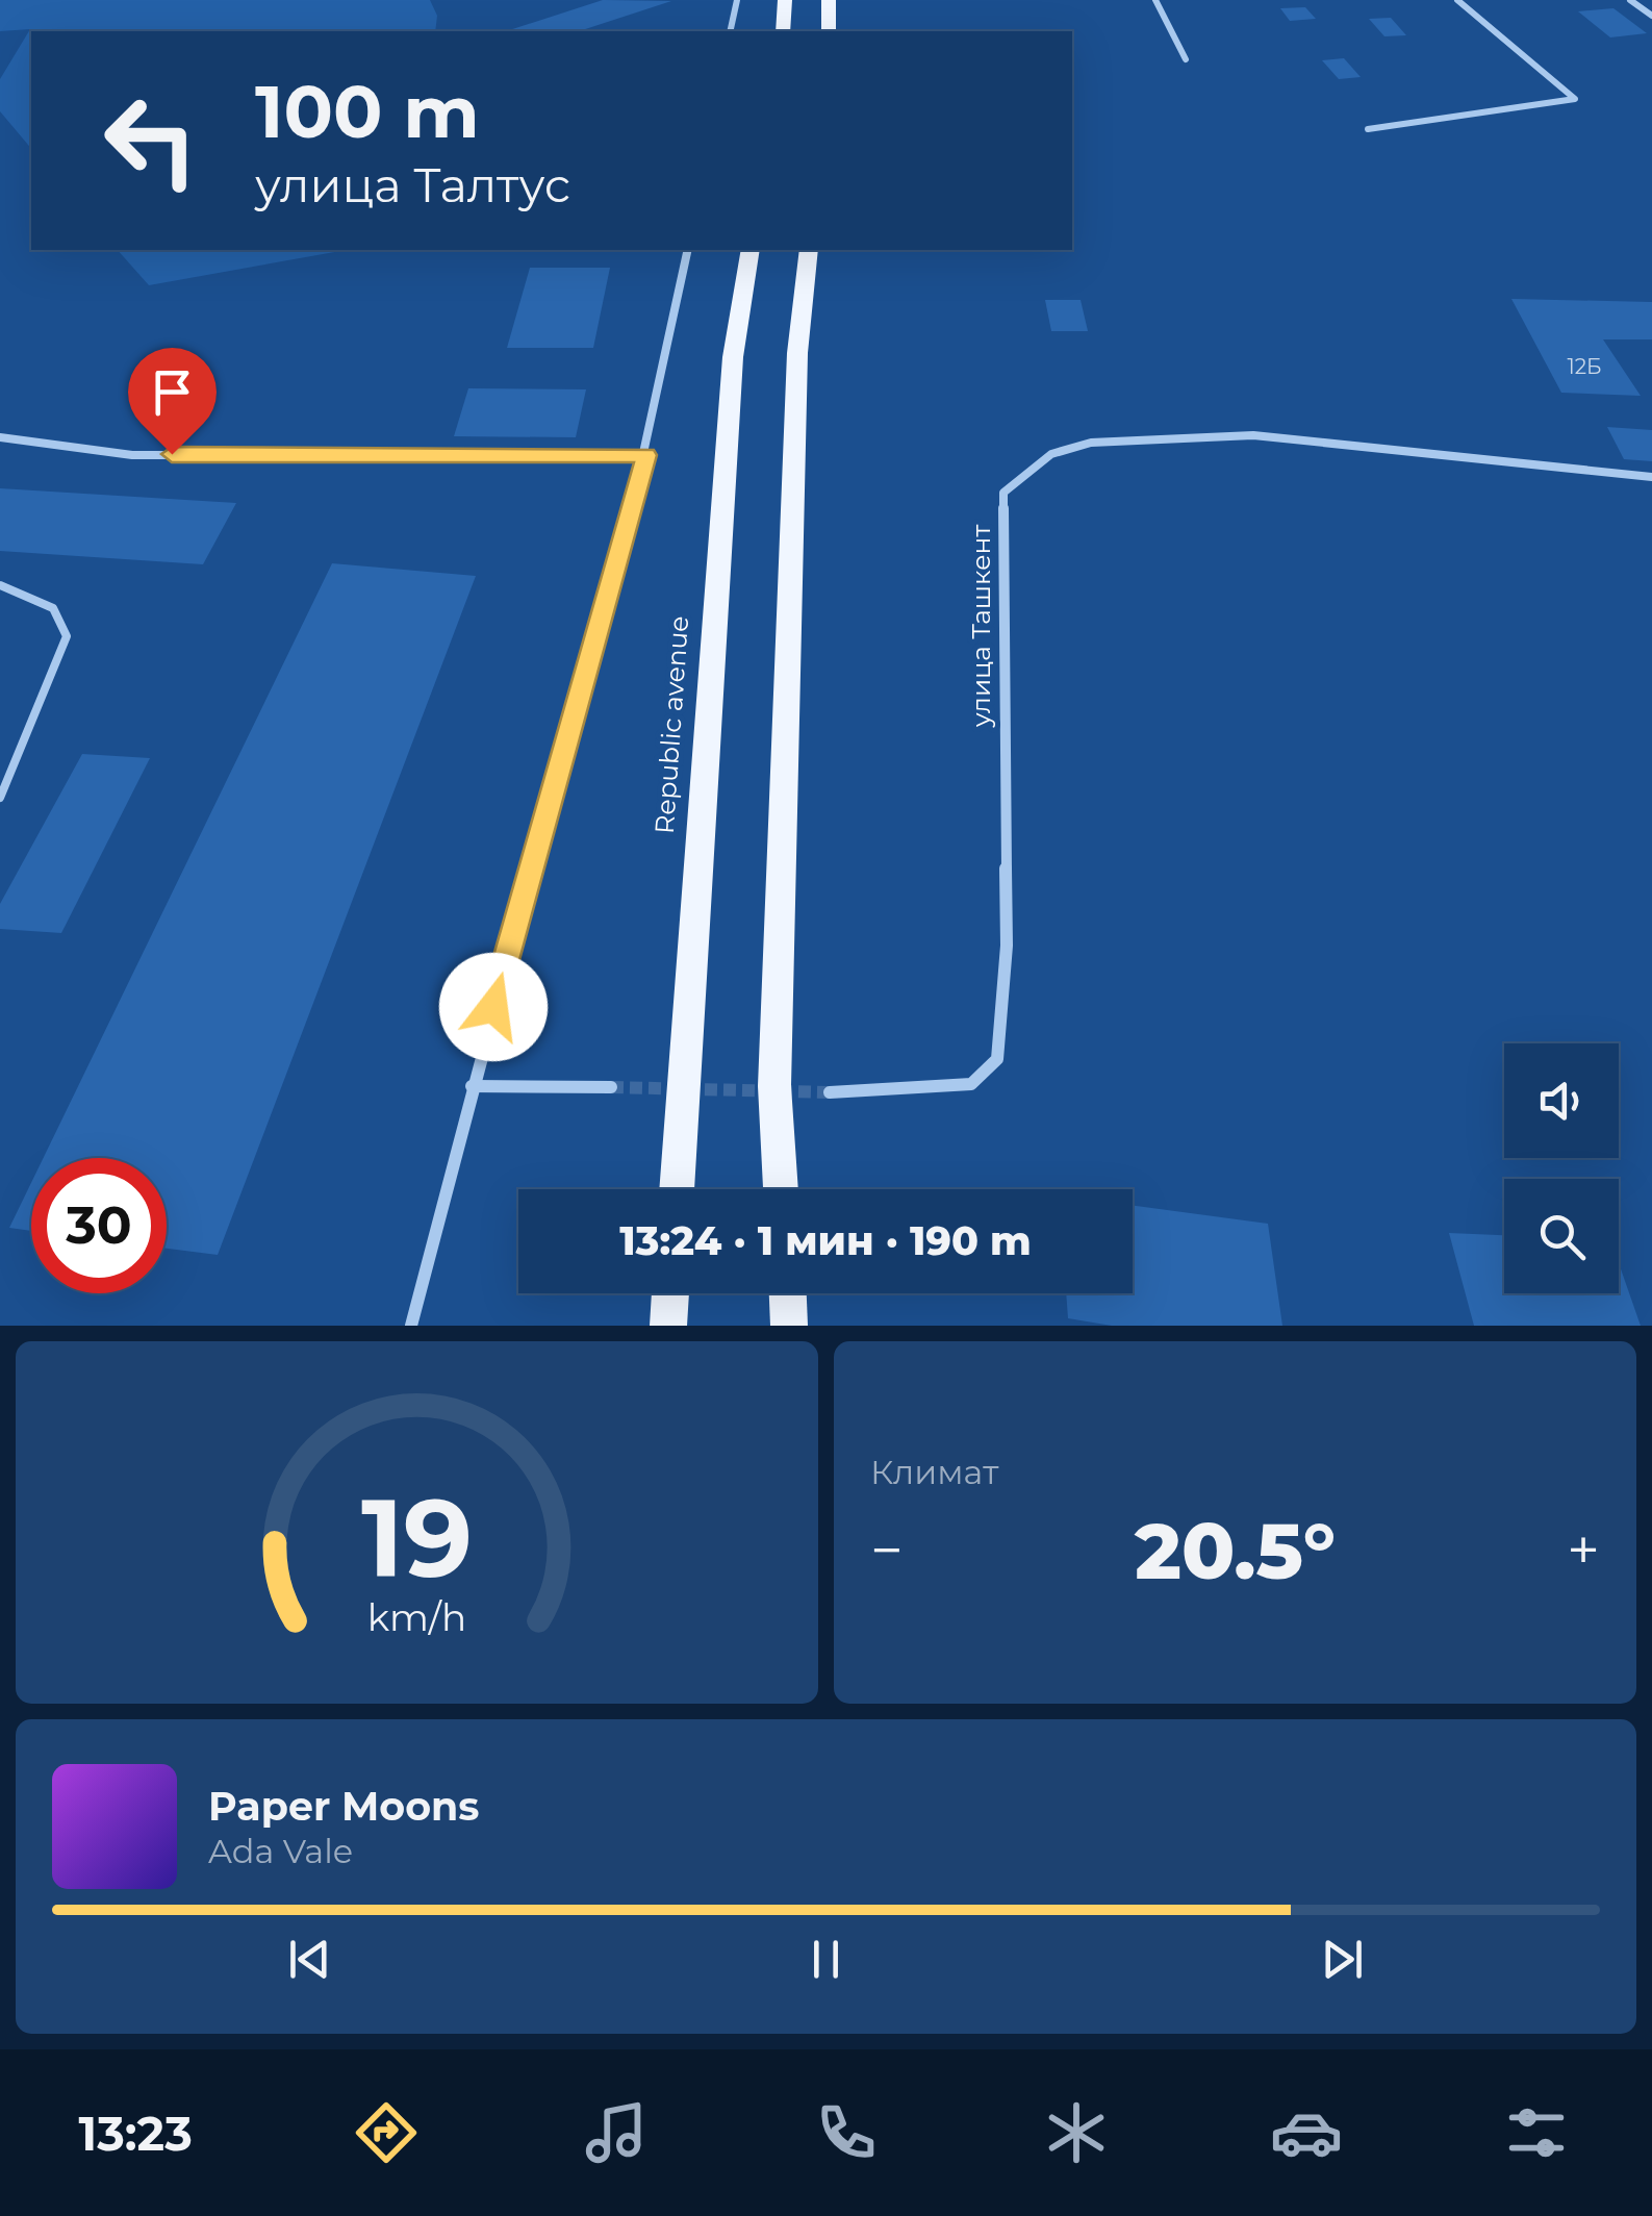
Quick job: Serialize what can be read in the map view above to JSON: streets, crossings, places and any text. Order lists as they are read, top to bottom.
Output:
{
  "streets": {
    "main road": ["Republic avenue"],
    "street": ["улица Ташкент"]
  },
  "house_numbers": ["12Б"],
  "page": {
    "turn": ["100 m", "улица Талтус"],
    "limit": "30",
    "trip": "13:24 · 1 мин · 190 m",
    "tile": "Климат",
    "heat": ["−", "20.5°", "+"],
    "song": ["Paper Moons", "Ada Vale"],
    "tabs": "13:23",
    "gauge": ["19", "km/h"]
  }
}
